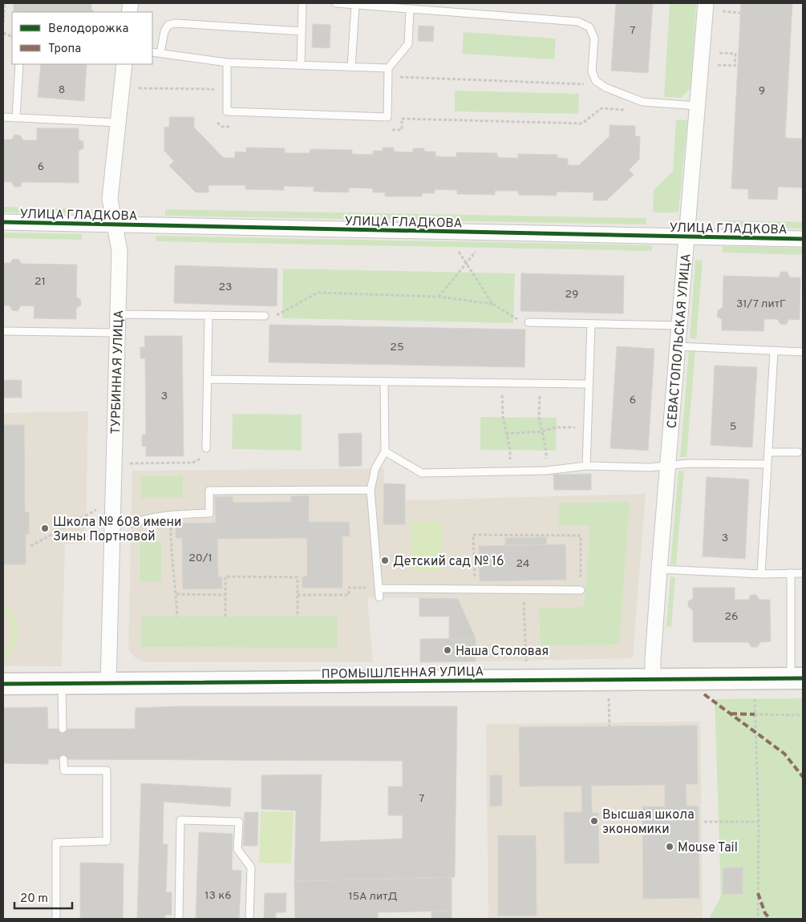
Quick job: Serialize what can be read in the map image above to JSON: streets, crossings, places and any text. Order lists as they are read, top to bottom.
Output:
{
  "streets": {
    "street": [
      "УЛИЦА ГЛАДКОВА",
      "СЕВАСТОПОЛЬСКАЯ УЛИЦА",
      "ТУРБИННАЯ УЛИЦА",
      "ПРОМЫШЛЕННАЯ УЛИЦА"
    ]
  },
  "crossings": [
    ["УЛИЦА ГЛАДКОВА", "СЕВАСТОПОЛЬСКАЯ УЛИЦА"],
    ["УЛИЦА ГЛАДКОВА", "ТУРБИННАЯ УЛИЦА"],
    ["СЕВАСТОПОЛЬСКАЯ УЛИЦА", "ПРОМЫШЛЕННАЯ УЛИЦА"],
    ["ТУРБИННАЯ УЛИЦА", "ПРОМЫШЛЕННАЯ УЛИЦА"]
  ],
  "places": [
    "Школа № 608 имени Зины Портновой",
    "Детский сад № 16",
    "Наша Столовая",
    "Высшая школа экономики",
    "Mouse Tail"
  ],
  "house_numbers": [
    "7",
    "8",
    "9",
    "6",
    "21",
    "23",
    "29",
    "31/7 литГ",
    "25",
    "3",
    "6",
    "5",
    "3",
    "20/1",
    "24",
    "26",
    "7",
    "13 к6",
    "15А литД"
  ],
  "legend": ["Велодорожка", "Тропа"],
  "scale_bar": "20 m"
}
